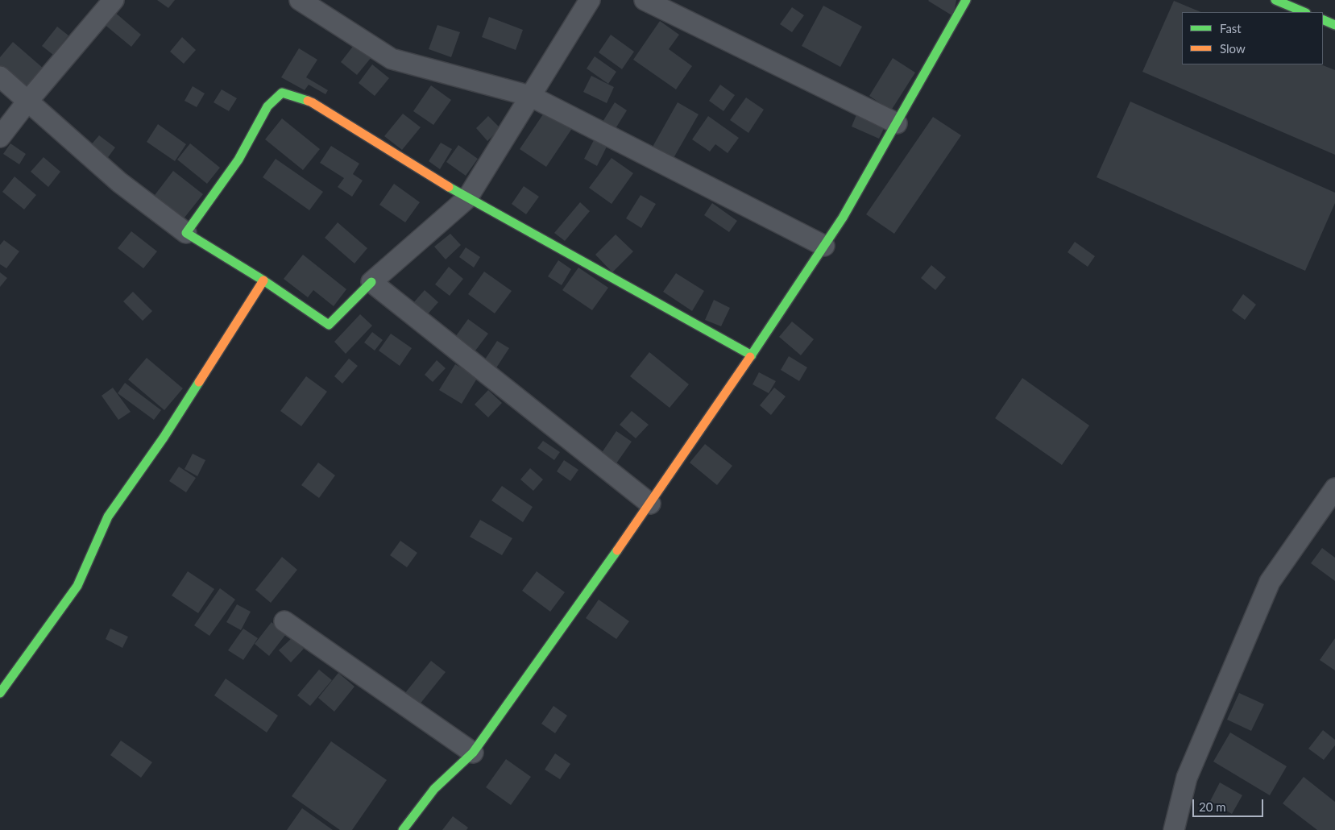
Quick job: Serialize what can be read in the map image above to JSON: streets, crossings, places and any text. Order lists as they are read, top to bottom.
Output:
{
  "legend": ["Fast", "Slow"],
  "scale_bar": "20 m"
}
